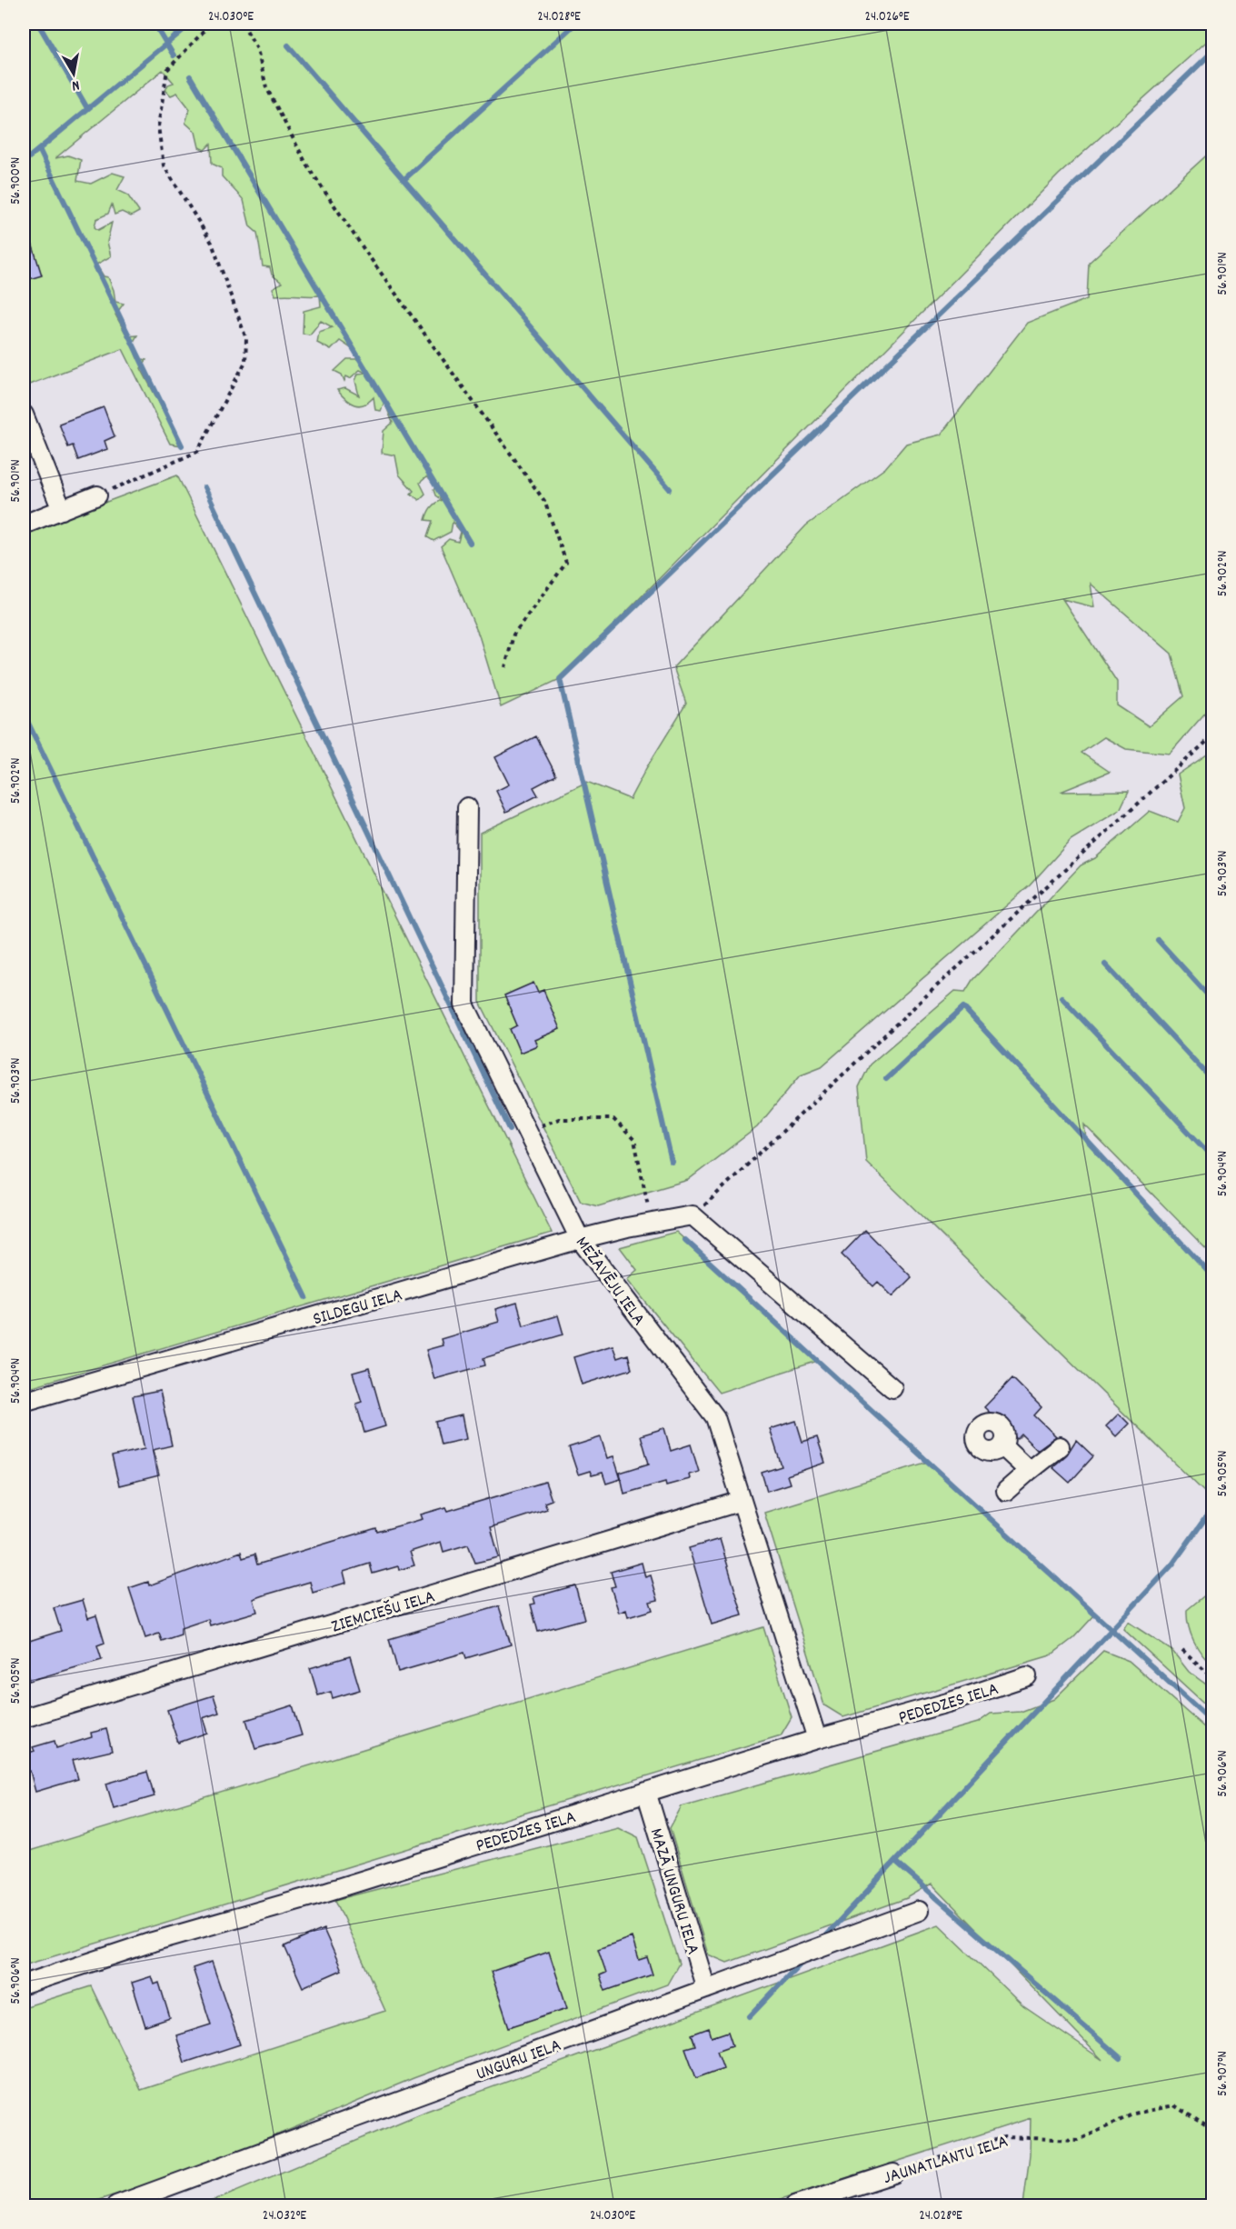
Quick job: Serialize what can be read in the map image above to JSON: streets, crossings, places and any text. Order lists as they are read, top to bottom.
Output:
{
  "streets": {
    "street": [
      "MEŽAVĒJU IELA",
      "SILDEGU IELA",
      "ZIEMCIEŠU IELA",
      "PEDEDZES IELA",
      "MAZĀ UNGURU IELA",
      "UNGURU IELA",
      "JAUNATLANTU IELA"
    ]
  },
  "crossings": [
    ["MEŽAVĒJU IELA", "SILDEGU IELA"],
    ["MEŽAVĒJU IELA", "ZIEMCIEŠU IELA"],
    ["MEŽAVĒJU IELA", "PEDEDZES IELA"],
    ["PEDEDZES IELA", "MAZĀ UNGURU IELA"],
    ["MAZĀ UNGURU IELA", "UNGURU IELA"]
  ],
  "north": "bottom",
  "coordinates": [
    "24.030°E",
    "24.028°E",
    "24.026°E",
    "56.900°N",
    "56.901°N",
    "56.902°N",
    "56.903°N",
    "56.904°N",
    "56.905°N",
    "56.906°N",
    "56.907°N",
    "24.032°E"
  ]
}
